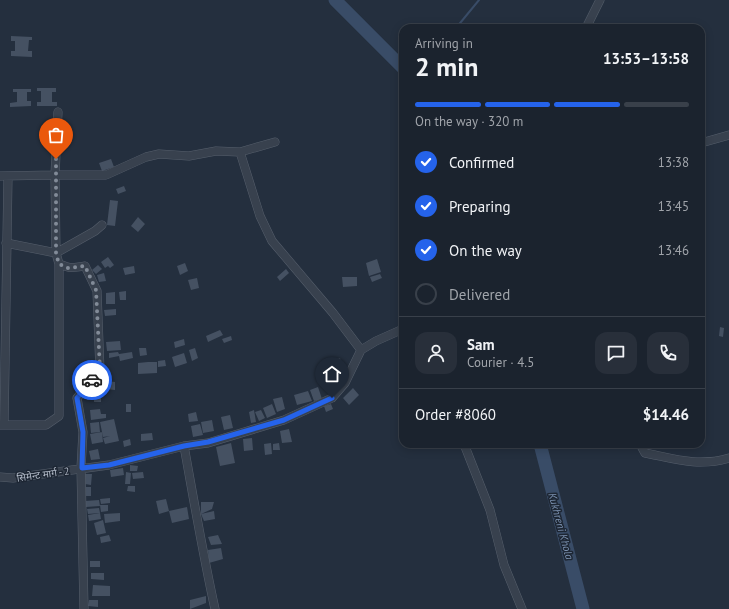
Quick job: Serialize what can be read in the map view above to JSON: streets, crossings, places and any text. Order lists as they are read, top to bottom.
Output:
{
  "streets": {
    "street": ["सिमेन्ट मार्ग - 2"]
  },
  "water": ["Kukhreni Khola"],
  "page": {
    "heading": ["2 min", "Arriving in", "13:53–13:58"],
    "panel": [
      "Sam",
      "Courier · 4.5",
      "Order #8060",
      "$14.46"
    ],
    "bar": "On the way · 320 m",
    "list": [
      ["Confirmed", "13:38"],
      ["Preparing", "13:45"],
      ["On the way", "13:46"],
      "Delivered"
    ]
  }
}
